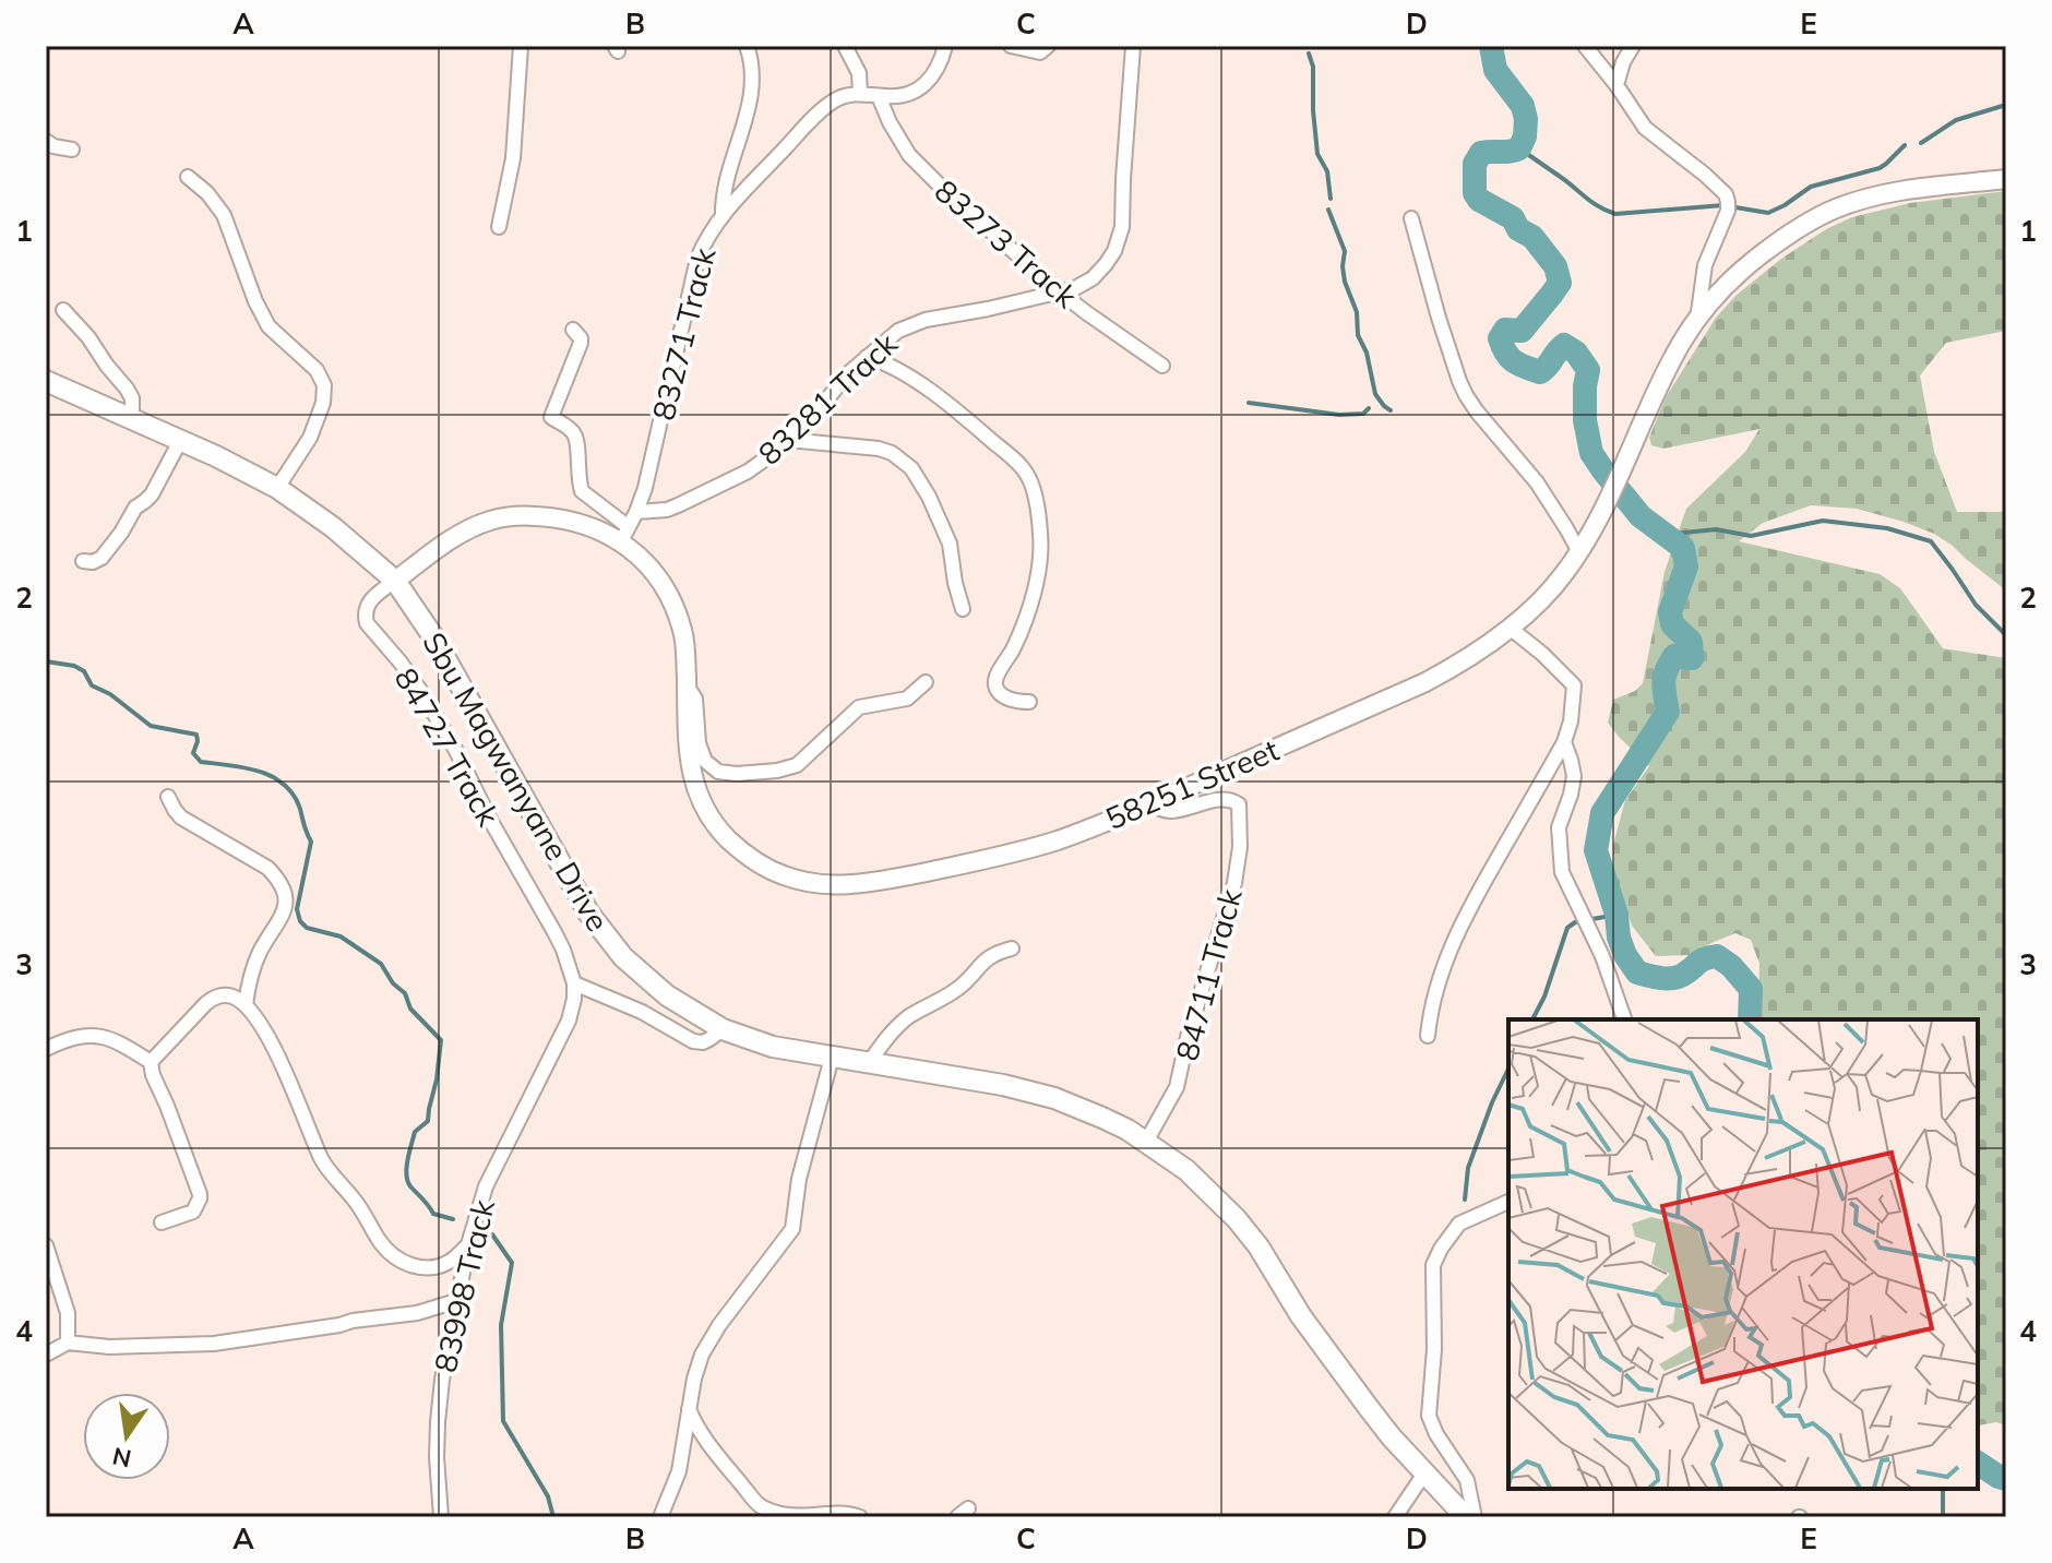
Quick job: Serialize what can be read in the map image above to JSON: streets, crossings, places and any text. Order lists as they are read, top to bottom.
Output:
{
  "streets": {
    "main road": ["Sbu Magwanyane Drive"],
    "street": [
      "83273 Track",
      "83271 Track",
      "83281 Track",
      "84727 Track",
      "58251 Street",
      "84711 Track",
      "83998 Track"
    ]
  },
  "crossings": [
    ["83273 Track", "83281 Track"],
    ["83271 Track", "83281 Track"],
    ["83271 Track", "58251 Street"],
    ["84727 Track", "Sbu Magwanyane Drive"],
    ["84727 Track", "58251 Street"],
    ["84727 Track", "83998 Track"],
    ["Sbu Magwanyane Drive", "58251 Street"],
    ["Sbu Magwanyane Drive", "84711 Track"],
    ["58251 Street", "84711 Track"]
  ],
  "north": "bottom",
  "grid": {
    "columns": [
      "A",
      "B",
      "C",
      "D",
      "E"
    ],
    "rows": [
      "1",
      "2",
      "3",
      "4"
    ]
  }
}
